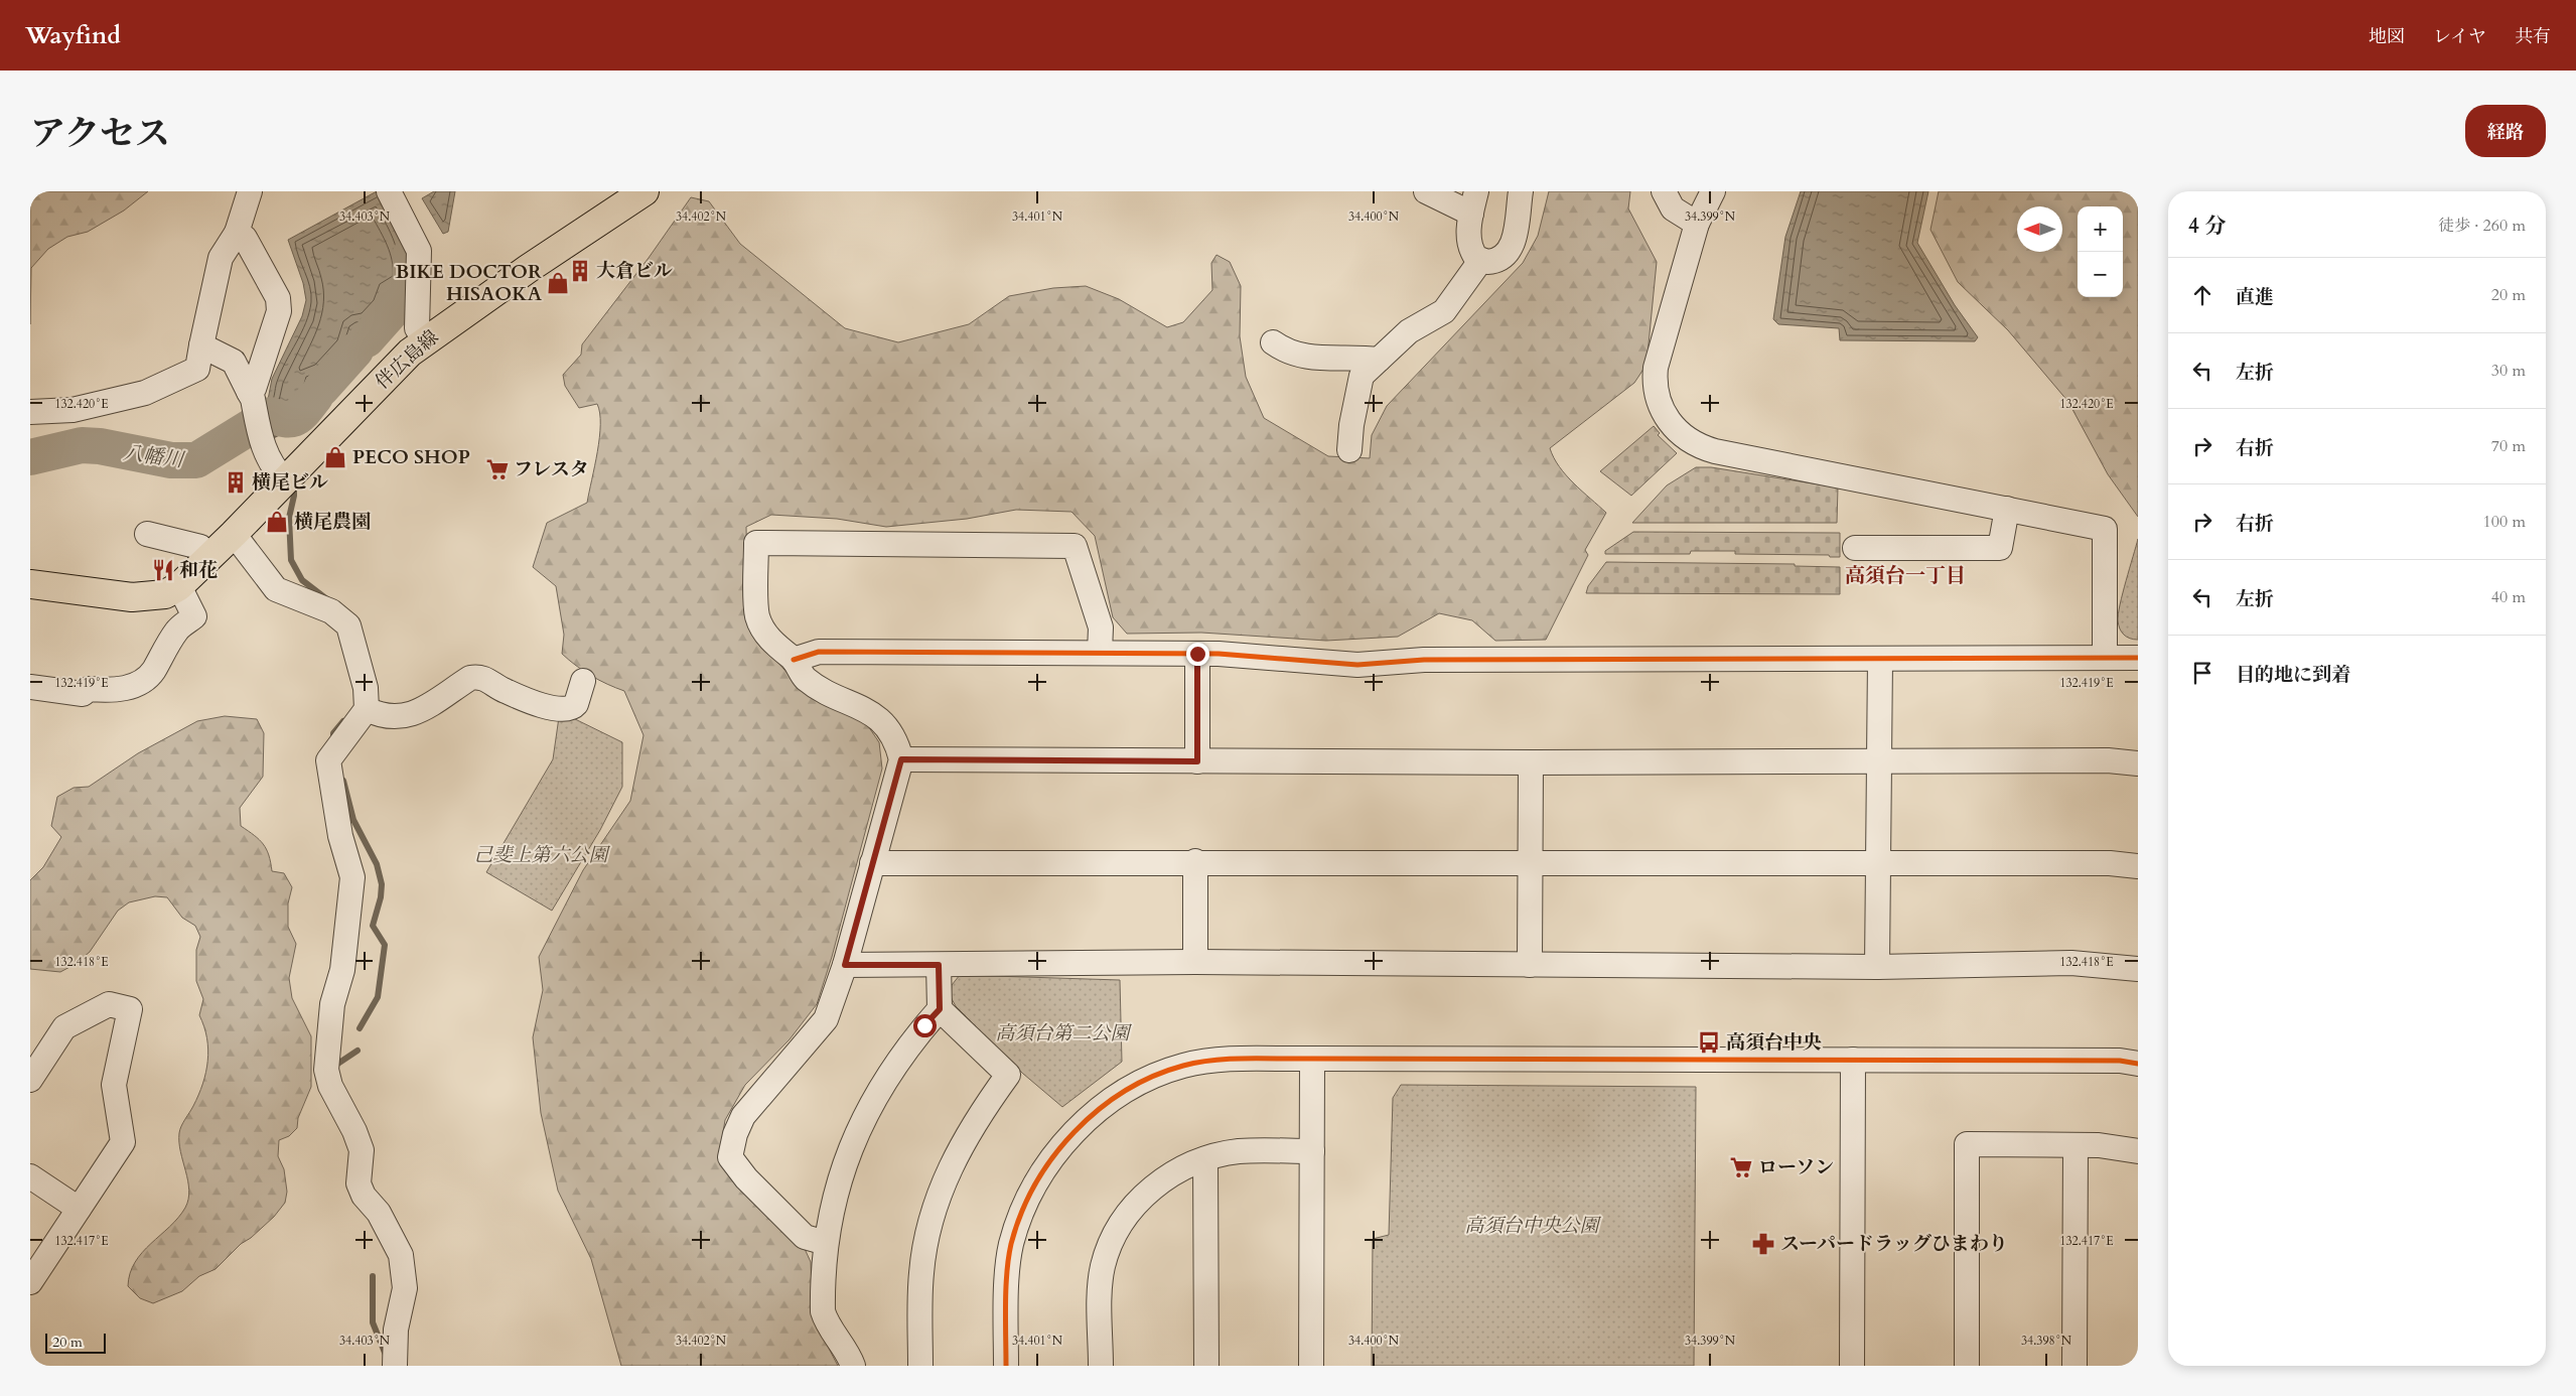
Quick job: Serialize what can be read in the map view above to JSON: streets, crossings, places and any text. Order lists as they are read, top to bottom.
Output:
{
  "streets": {
    "main road": ["伴広島線"]
  },
  "districts": ["高須台一丁目"],
  "water": ["八幡川"],
  "parks": ["己斐上第六公園", "高須台第二公園", "高須台中央公園"],
  "places": {
    "building": ["大倉ビル", "横尾ビル"],
    "shop": ["BIKE DOCTOR HISAOKA", "PECO SHOP", "横尾農園"],
    "supermarket": ["フレスタ", "ローソン"],
    "restaurant": ["和花"],
    "bus stop": ["高須台中央"],
    "pharmacy": ["スーパードラッグひまわり"]
  },
  "scale_bar": "20 m",
  "north": "left",
  "page": {
    "header": "Wayfind",
    "nav": ["地図", "レイヤ", "共有"],
    "title": "アクセス",
    "buttons": "経路",
    "heading": ["4 分", "徒歩 · 260 m"],
    "map_buttons": ["+", "−"],
    "list": [
      ["直進", "20 m"],
      ["左折", "30 m"],
      ["右折", "70 m"],
      ["右折", "100 m"],
      ["左折", "40 m"],
      "目的地に到着"
    ],
    "scale": "20 m"
  },
  "coordinates": [
    "34.403°N",
    "34.402°N",
    "34.401°N",
    "34.400°N",
    "34.399°N",
    "132.420°E",
    "132.419°E",
    "132.418°E",
    "132.417°E",
    "34.398°N"
  ]
}
